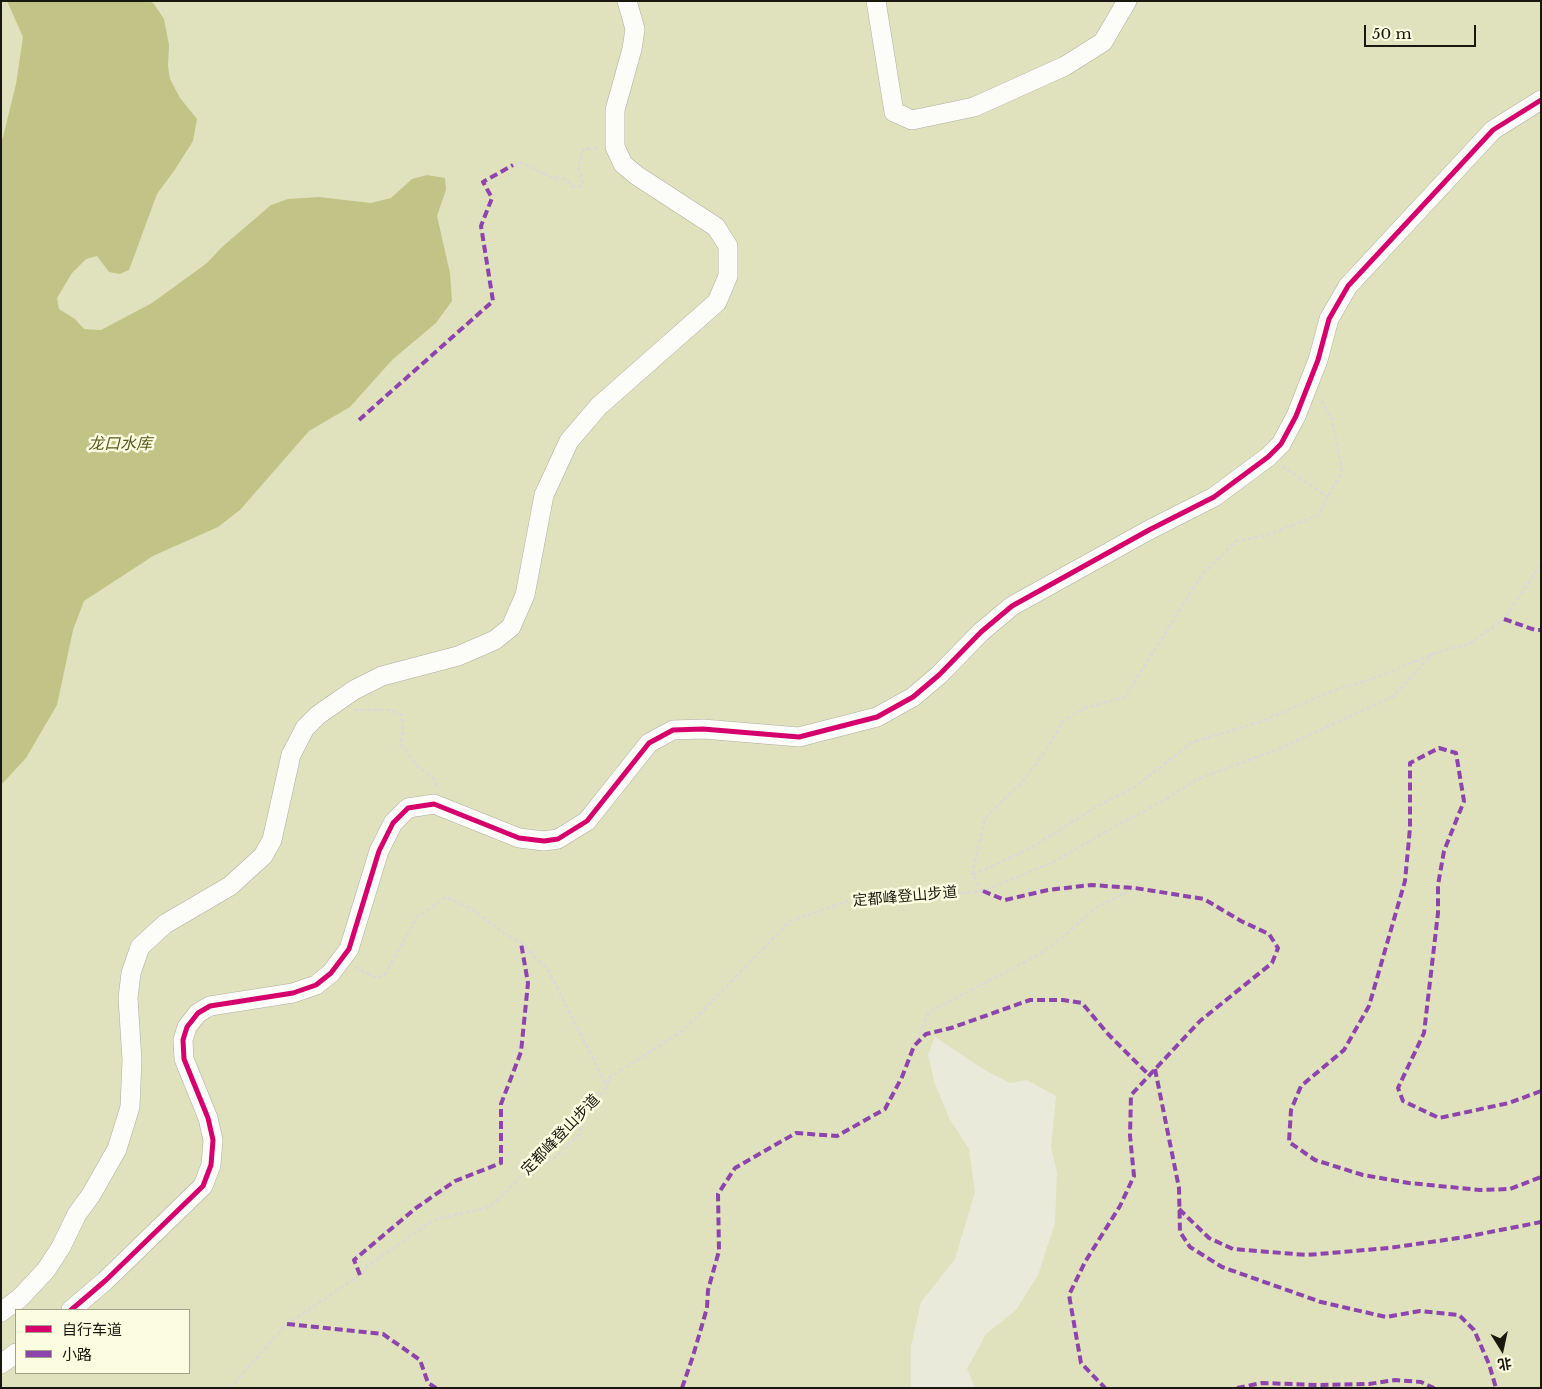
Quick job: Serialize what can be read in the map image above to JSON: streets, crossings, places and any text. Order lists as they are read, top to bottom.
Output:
{
  "streets": {
    "path": ["定都峰登山步道"]
  },
  "water": ["龙口水库"],
  "legend": ["自行车道", "小路"],
  "scale_bar": "50 m",
  "north": "bottom"
}
